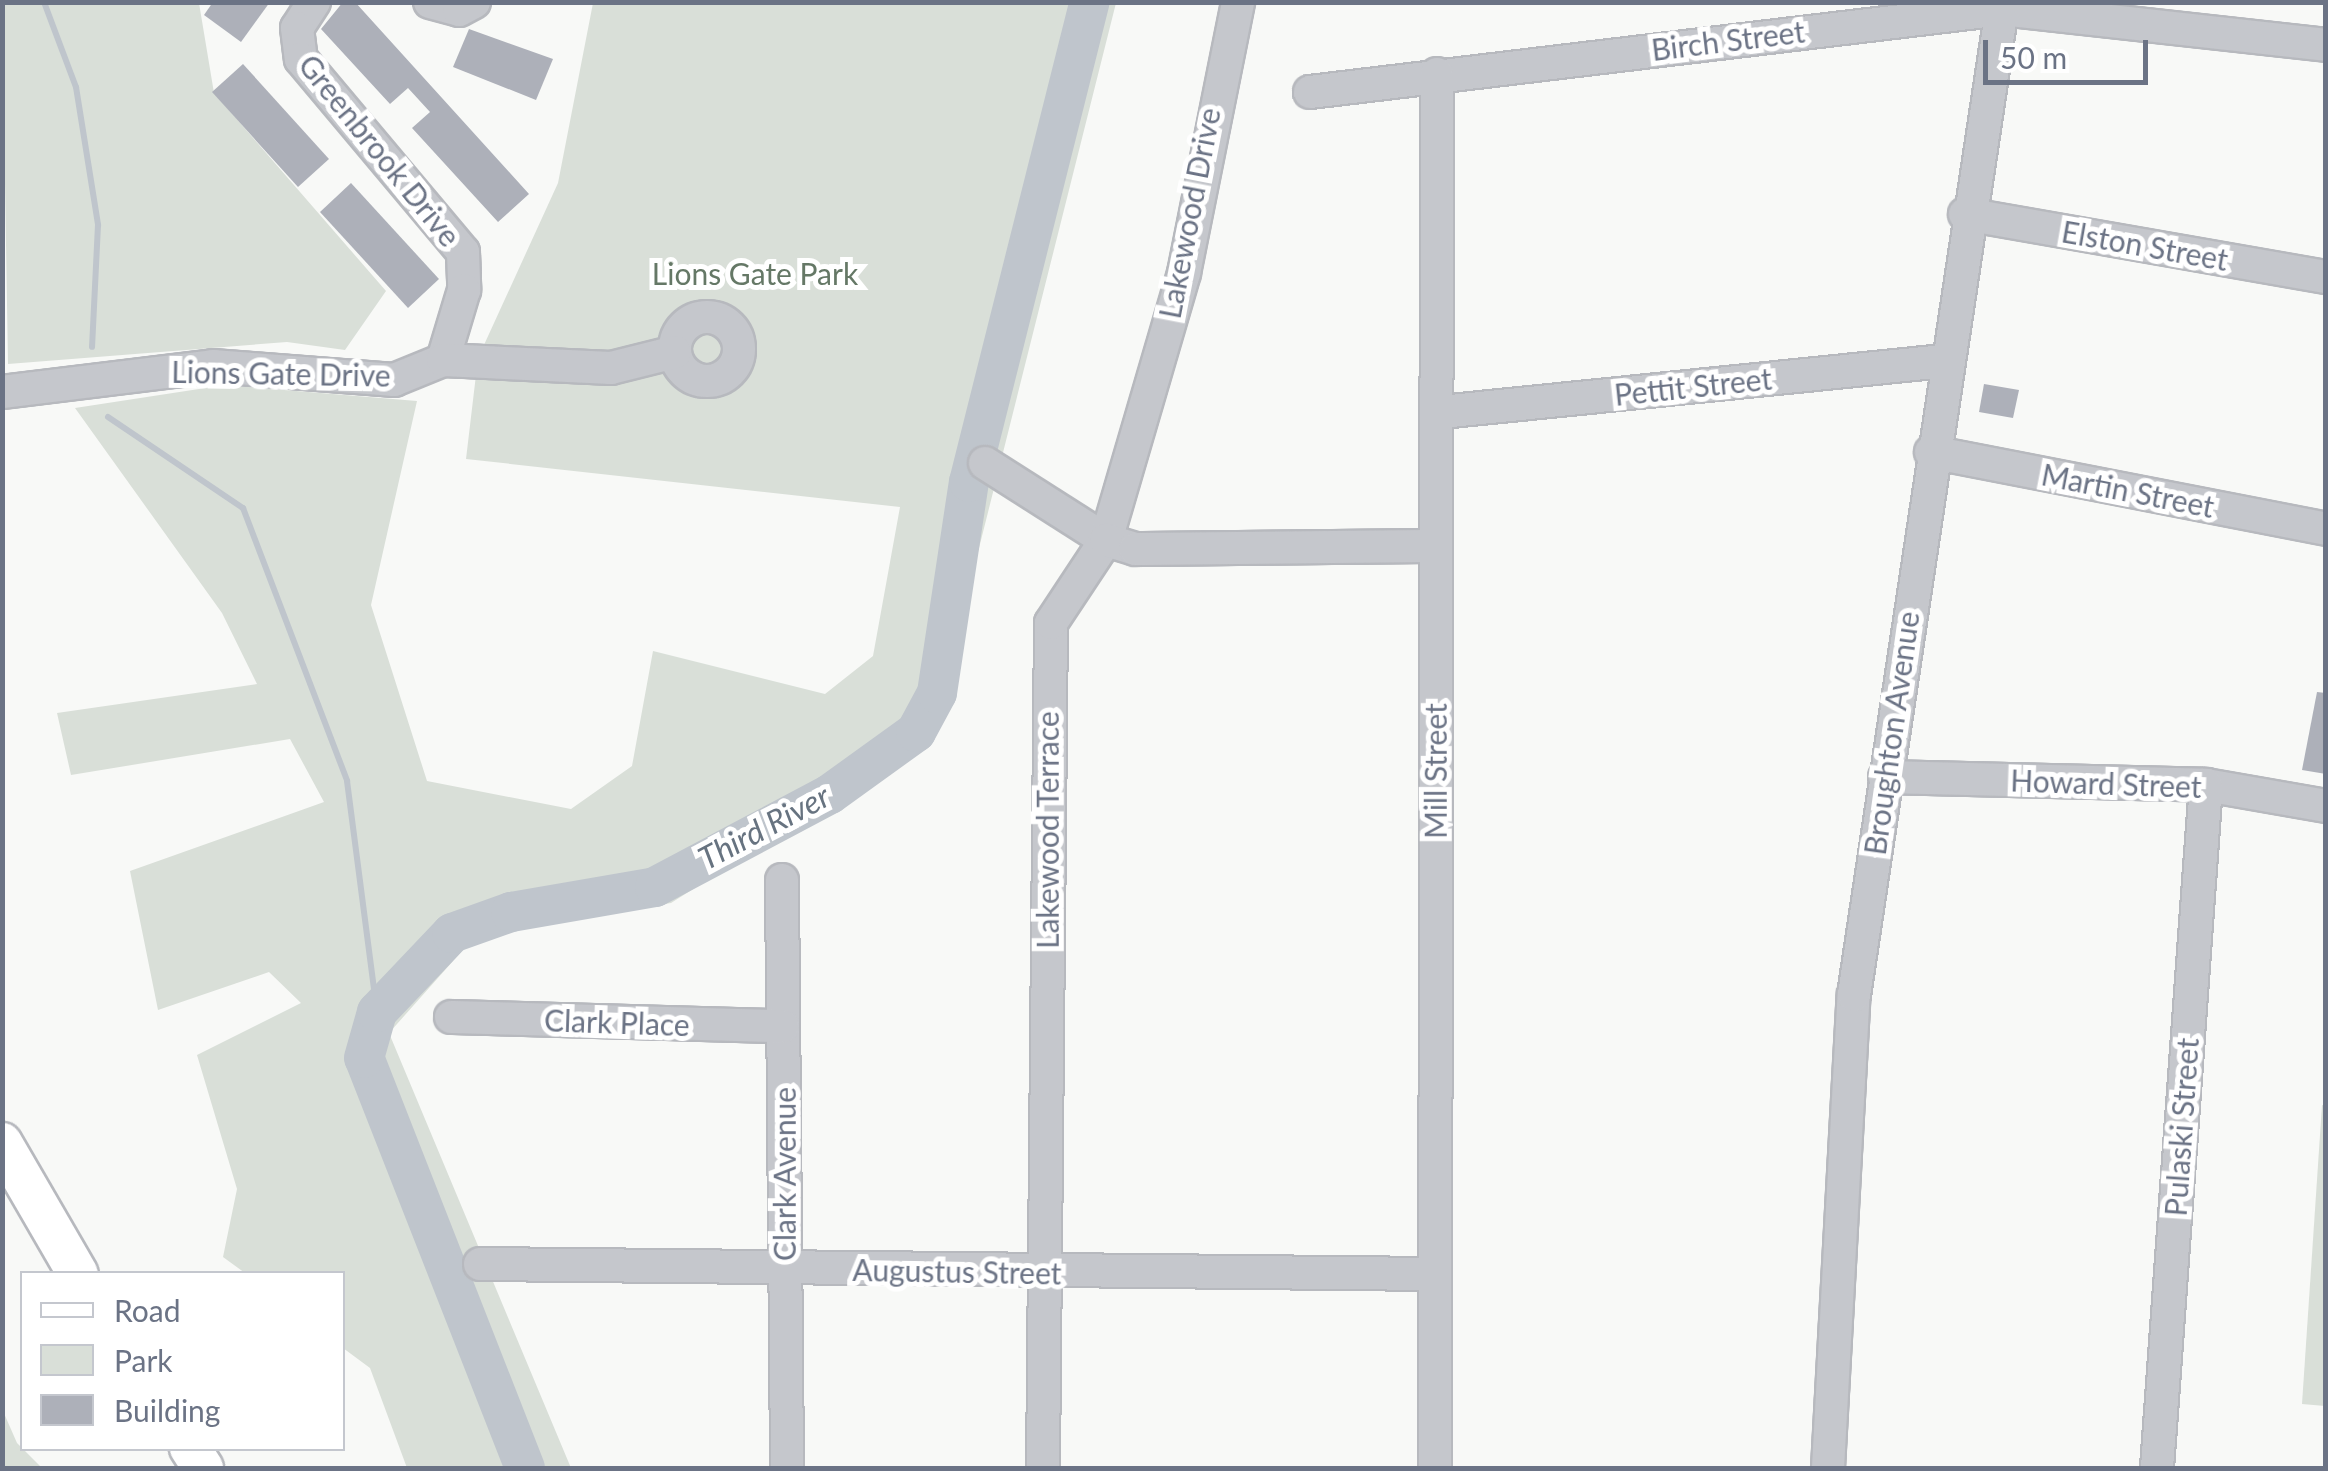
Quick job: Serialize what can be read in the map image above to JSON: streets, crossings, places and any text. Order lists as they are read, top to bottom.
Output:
{
  "streets": {
    "street": [
      "Birch Street",
      "Greenbrook Drive",
      "Lakewood Drive",
      "Elston Street",
      "Lions Gate Drive",
      "Pettit Street",
      "Martin Street",
      "Broughton Avenue",
      "Mill Street",
      "Howard Street",
      "Lakewood Terrace",
      "Clark Place",
      "Pulaski Street",
      "Clark Avenue",
      "Augustus Street"
    ]
  },
  "crossings": [
    ["Birch Street", "Broughton Avenue"],
    ["Birch Street", "Mill Street"],
    ["Greenbrook Drive", "Lions Gate Drive"],
    ["Lakewood Drive", "Lakewood Terrace"],
    ["Elston Street", "Broughton Avenue"],
    ["Pettit Street", "Broughton Avenue"],
    ["Pettit Street", "Mill Street"],
    ["Martin Street", "Broughton Avenue"],
    ["Broughton Avenue", "Howard Street"],
    ["Mill Street", "Augustus Street"],
    ["Howard Street", "Pulaski Street"],
    ["Lakewood Terrace", "Augustus Street"],
    ["Clark Place", "Clark Avenue"],
    ["Clark Avenue", "Augustus Street"]
  ],
  "water": ["Third River"],
  "parks": ["Lions Gate Park"],
  "legend": ["Road", "Park", "Building"],
  "scale_bar": "50 m"
}
